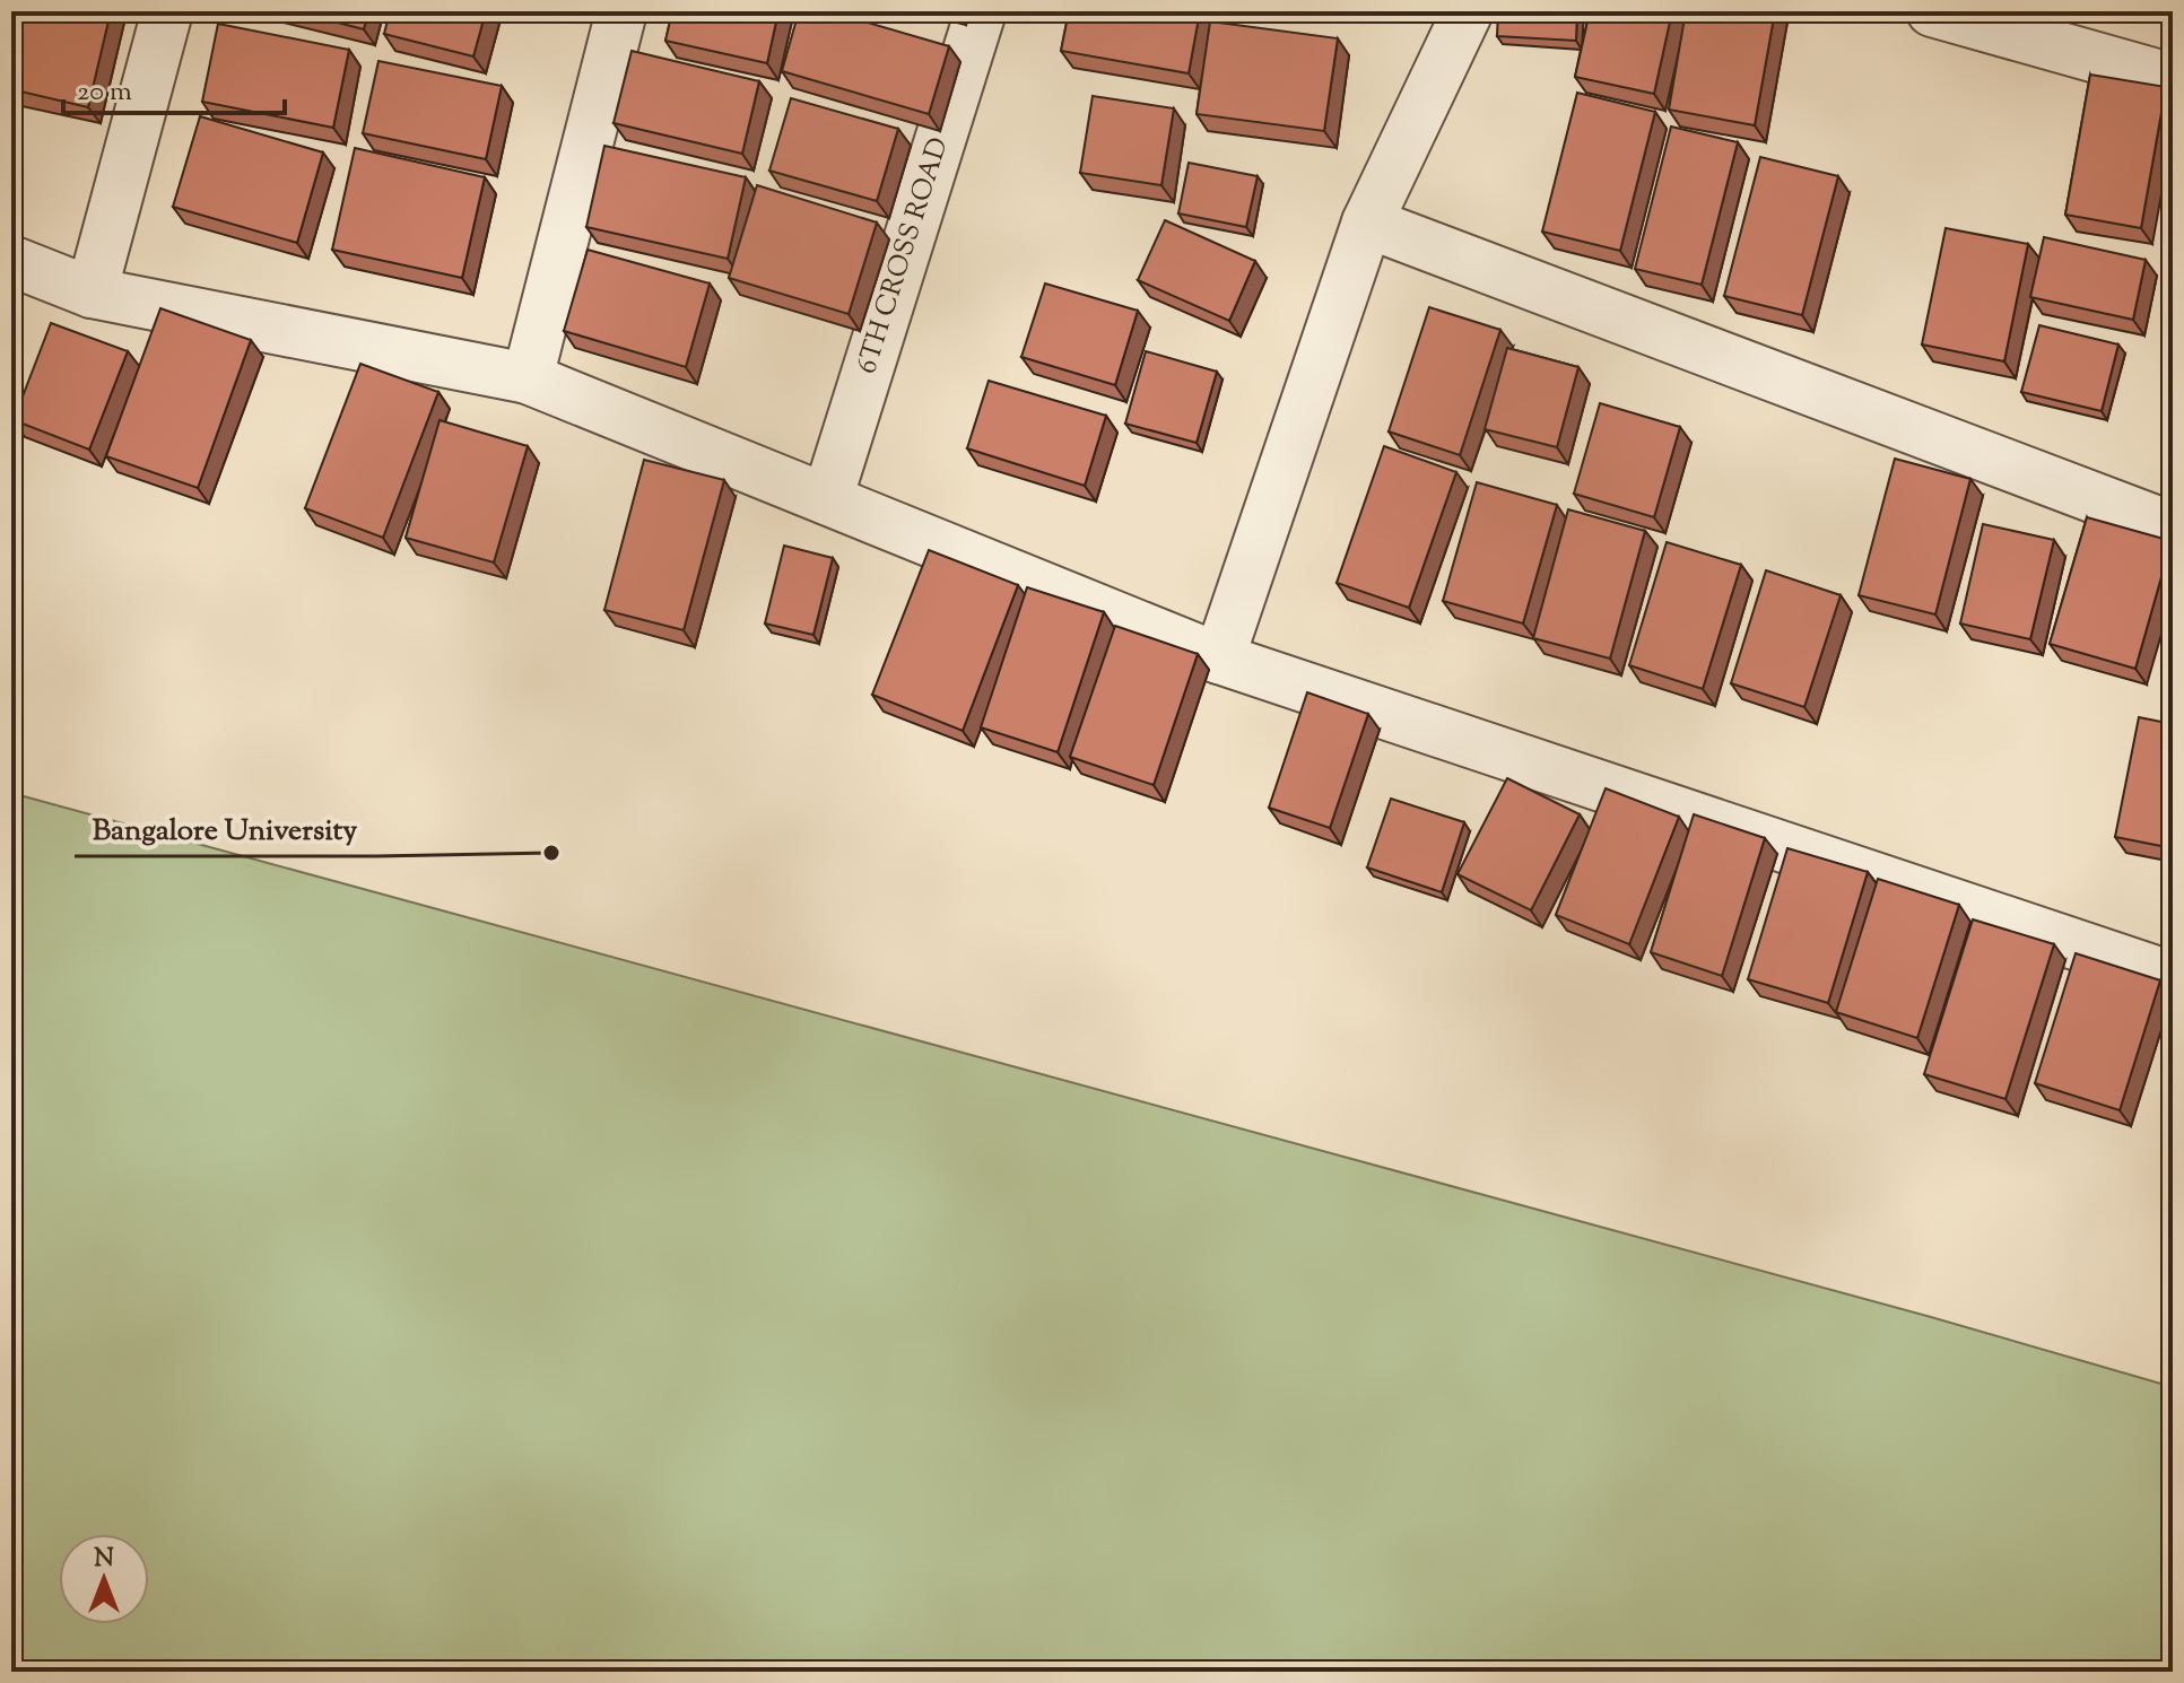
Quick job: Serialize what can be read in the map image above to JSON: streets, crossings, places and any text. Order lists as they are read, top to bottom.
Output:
{
  "streets": {
    "street": ["6TH CROSS ROAD"]
  },
  "places": ["Bangalore University"],
  "scale_bar": "20 m",
  "north": "top"
}
